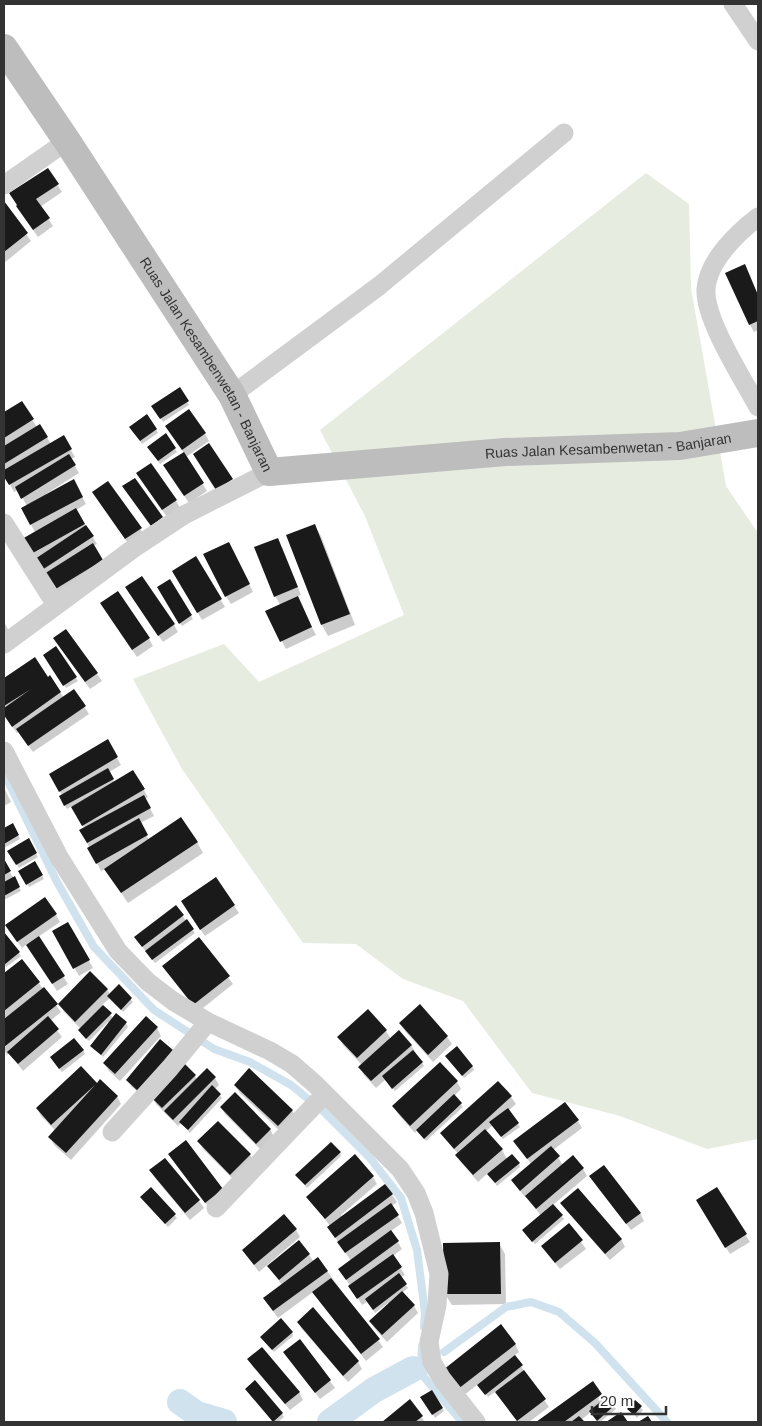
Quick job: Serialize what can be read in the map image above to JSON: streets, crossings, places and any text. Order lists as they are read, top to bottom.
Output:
{
  "streets": {
    "main road": ["Ruas Jalan Kesambenwetan - Banjaran"]
  },
  "scale_bar": "20 m"
}
